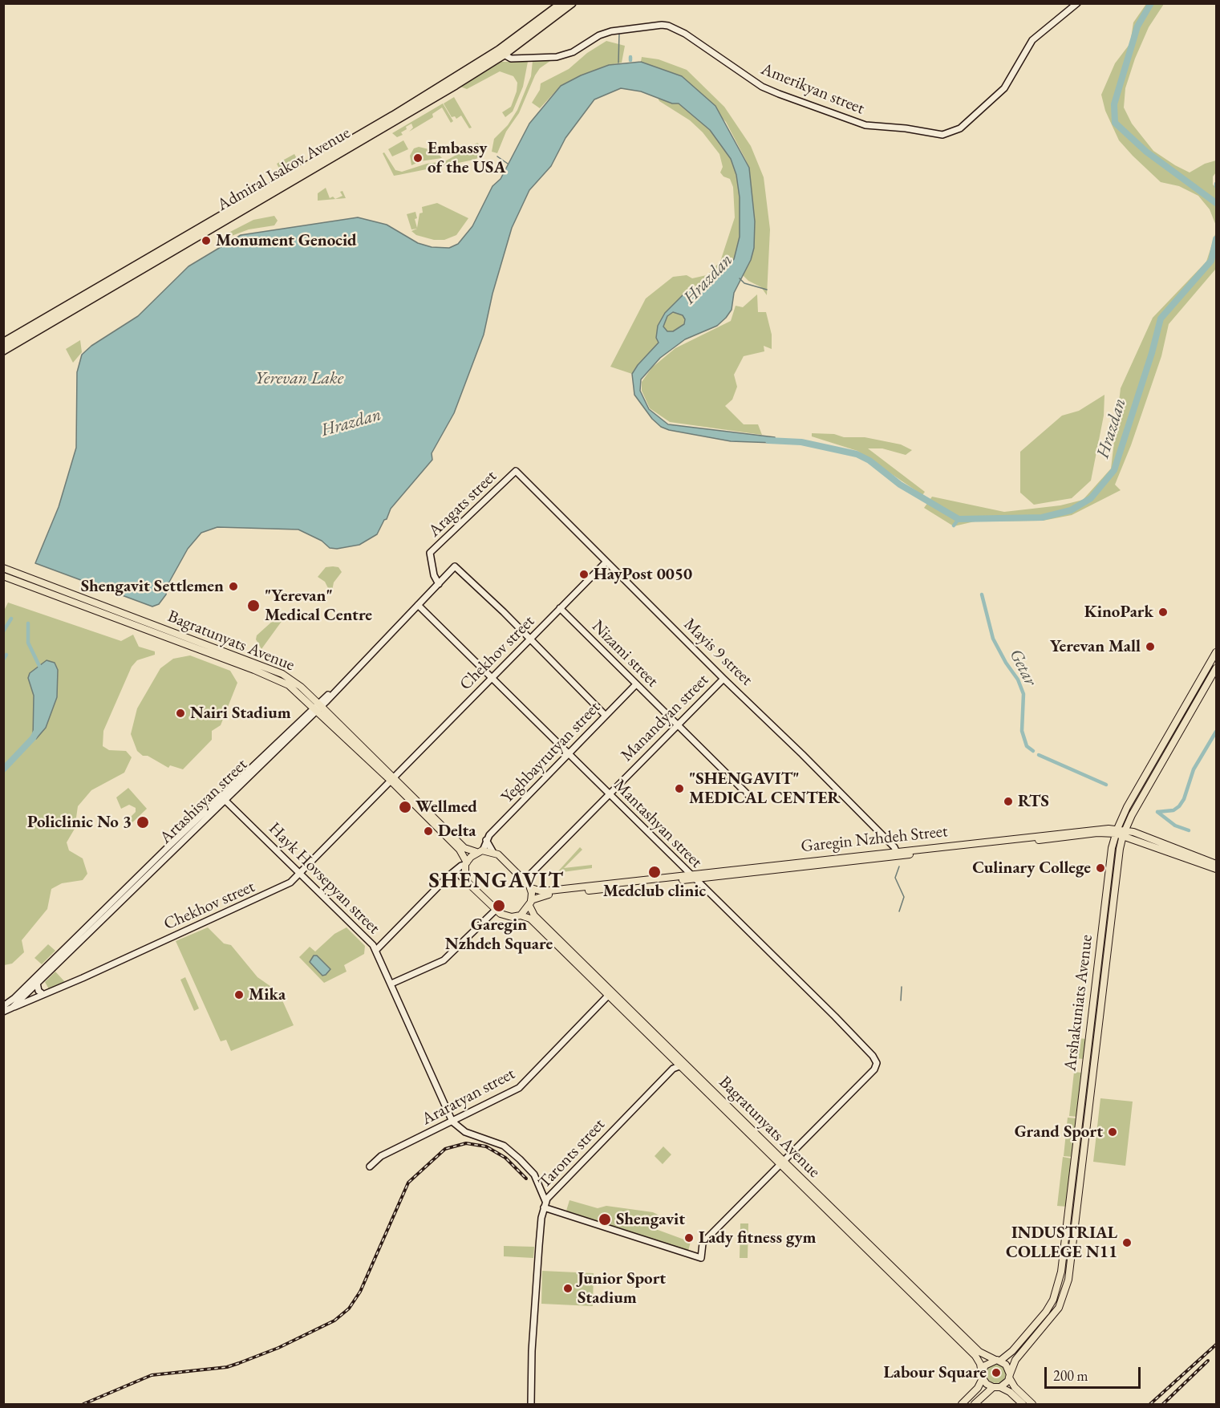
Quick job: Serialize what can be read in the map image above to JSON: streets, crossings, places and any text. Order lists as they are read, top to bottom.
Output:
{
  "streets": {
    "highway": ["Admiral Isakov Avenue"],
    "main road": ["Bagratunyats Avenue", "Garegin Nzhdeh Street", "Arshakuniats Avenue"],
    "street": [
      "Amerikyan street",
      "Aragats street",
      "Mayis 9 street",
      "Chekhov street",
      "Nizami street",
      "Manandyan street",
      "Yeghbayrutyan street",
      "Artashisyan street",
      "Mantashyan street",
      "Hayk Hovsepyan street",
      "Araratyan street",
      "Taronts street"
    ]
  },
  "crossings": [
    ["Amerikyan street", "Admiral Isakov Avenue"],
    ["Aragats street", "Mayis 9 street"],
    ["Aragats street", "Artashisyan street"],
    ["Bagratunyats Avenue", "Chekhov street"],
    ["Bagratunyats Avenue", "Yeghbayrutyan street"],
    ["Bagratunyats Avenue", "Artashisyan street"],
    ["Bagratunyats Avenue", "Mantashyan street"],
    ["Bagratunyats Avenue", "Garegin Nzhdeh Street"],
    ["Bagratunyats Avenue", "Arshakuniats Avenue"],
    ["Bagratunyats Avenue", "Araratyan street"],
    ["Bagratunyats Avenue", "Taronts street"],
    ["Mayis 9 street", "Chekhov street"],
    ["Mayis 9 street", "Manandyan street"],
    ["Mayis 9 street", "Garegin Nzhdeh Street"],
    ["Chekhov street", "Nizami street"],
    ["Chekhov street", "Artashisyan street"],
    ["Chekhov street", "Mantashyan street"],
    ["Chekhov street", "Hayk Hovsepyan street"],
    ["Nizami street", "Manandyan street"],
    ["Nizami street", "Yeghbayrutyan street"],
    ["Manandyan street", "Mantashyan street"],
    ["Yeghbayrutyan street", "Mantashyan street"],
    ["Artashisyan street", "Mantashyan street"],
    ["Artashisyan street", "Hayk Hovsepyan street"],
    ["Mantashyan street", "Garegin Nzhdeh Street"],
    ["Garegin Nzhdeh Street", "Arshakuniats Avenue"],
    ["Hayk Hovsepyan street", "Araratyan street"]
  ],
  "districts": ["SHENGAVIT"],
  "water": ["Hrazdan", "Yerevan Lake", "Getar"],
  "places": [
    "Embassy of the USA",
    "Monument Genocid",
    "HayPost 0050",
    "Shengavit Settlemen",
    "\"Yerevan\" Medical Centre",
    "KinoPark",
    "Yerevan Mall",
    "Nairi Stadium",
    "\"SHENGAVIT\" MEDICAL CENTER",
    "RTS",
    "Wellmed",
    "Policlinic No 3",
    "Delta",
    "Culinary College",
    "Medclub clinic",
    "Garegin Nzhdeh Square",
    "Mika",
    "Grand Sport",
    "Shengavit",
    "Lady fitness gym",
    "INDUSTRIAL COLLEGE N11",
    "Junior Sport Stadium",
    "Labour Square"
  ],
  "scale_bar": "200 m"
}
